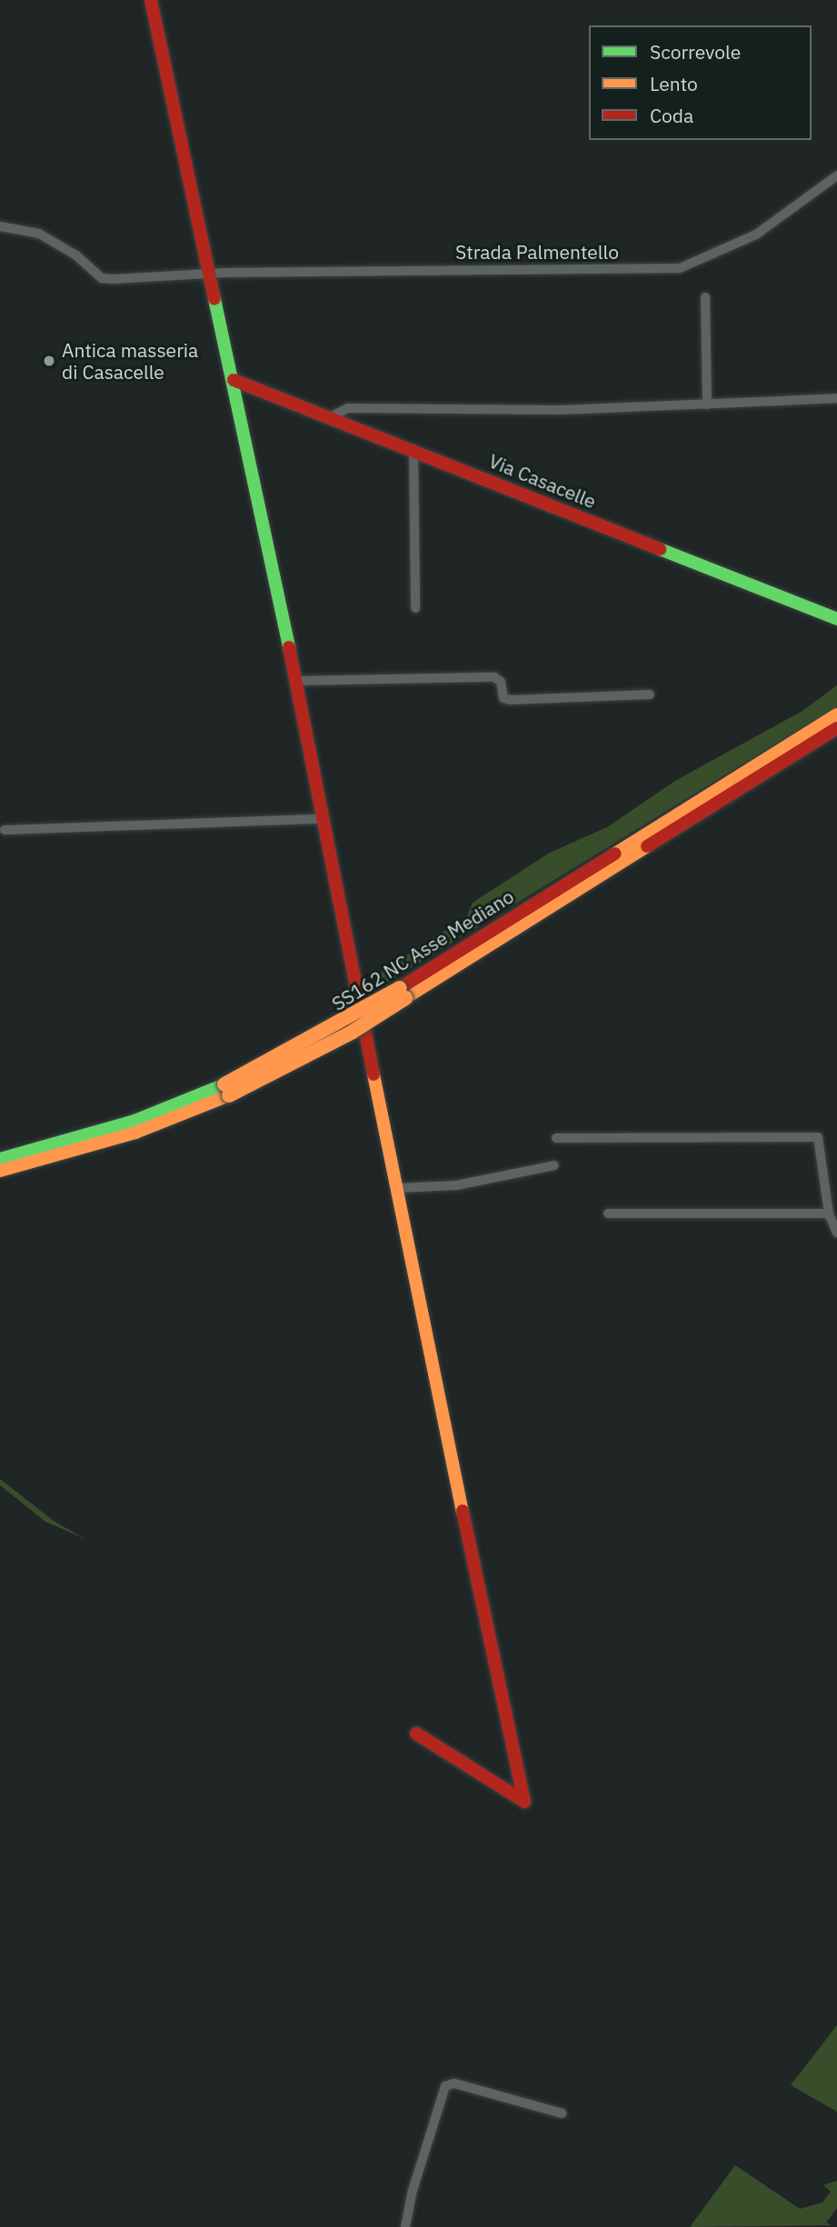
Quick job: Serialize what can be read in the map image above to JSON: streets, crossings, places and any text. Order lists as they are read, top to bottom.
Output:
{
  "streets": {
    "main road": ["Via Casacelle", "SS162 NC Asse Mediano"],
    "street": ["Strada Palmentello"]
  },
  "places": ["Antica masseria di Casacelle"],
  "legend": ["Scorrevole", "Lento", "Coda"]
}
